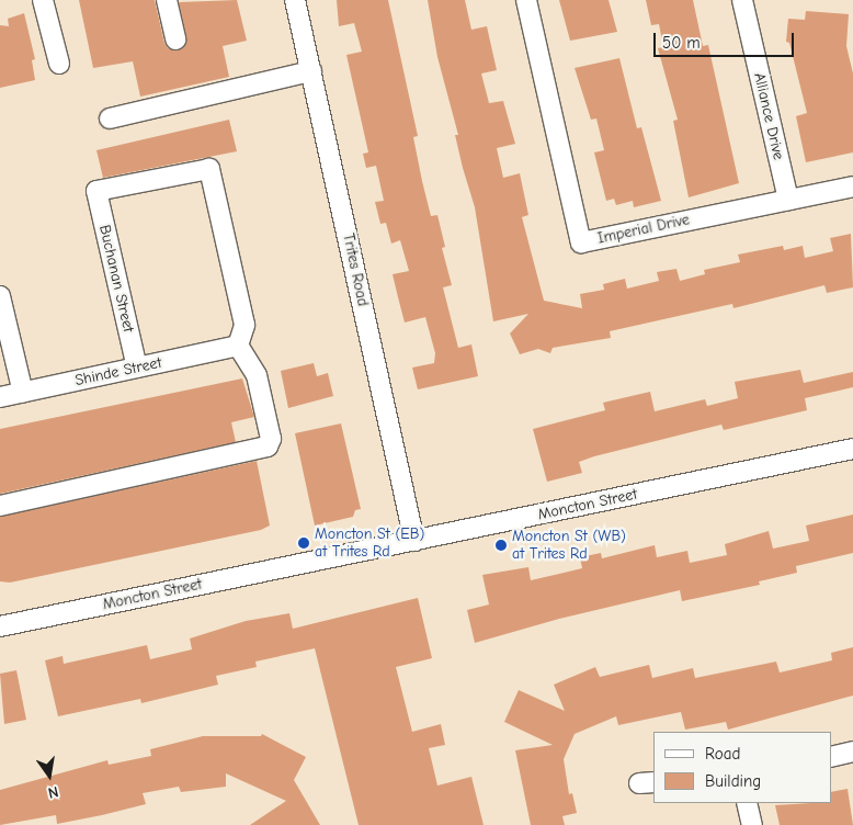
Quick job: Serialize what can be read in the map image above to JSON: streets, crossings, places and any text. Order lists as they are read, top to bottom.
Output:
{
  "streets": {
    "street": [
      "Alliance Drive",
      "Imperial Drive",
      "Trites Road",
      "Buchanan Street",
      "Shinde Street",
      "Moncton Street"
    ]
  },
  "crossings": [
    ["Alliance Drive", "Imperial Drive"],
    ["Trites Road", "Moncton Street"],
    ["Buchanan Street", "Shinde Street"]
  ],
  "places": ["Moncton St (EB) at Trites Rd", "Moncton St (WB) at Trites Rd"],
  "legend": ["Road", "Building"],
  "scale_bar": "50 m",
  "north": "bottom"
}
